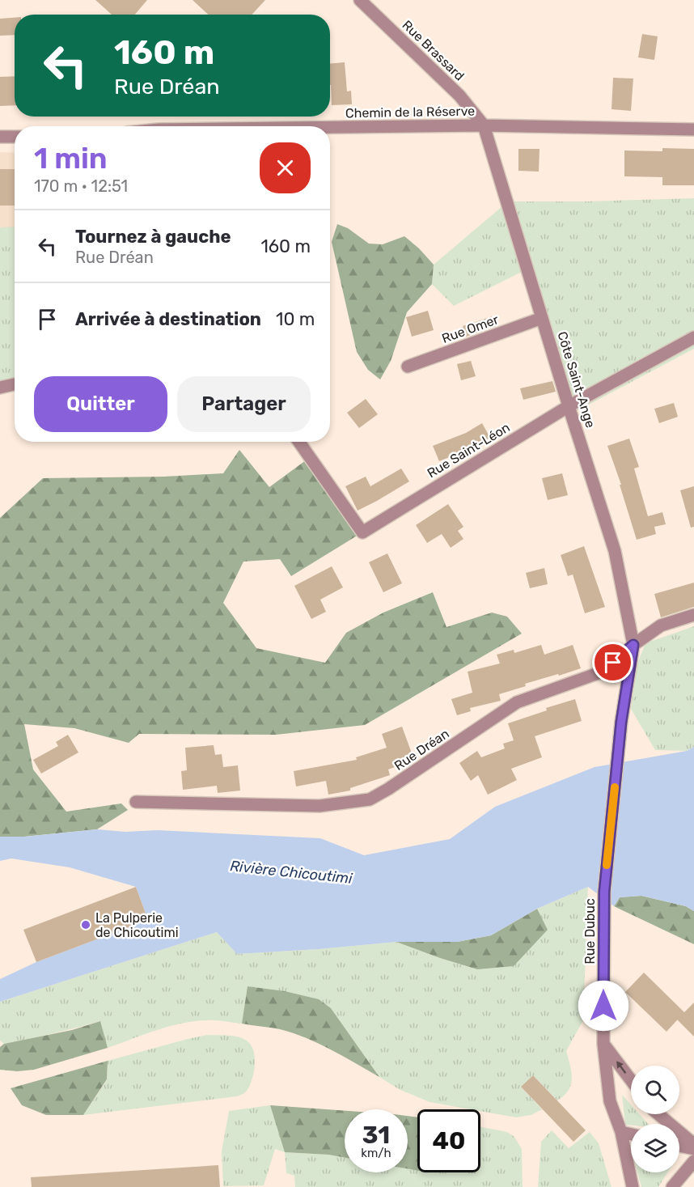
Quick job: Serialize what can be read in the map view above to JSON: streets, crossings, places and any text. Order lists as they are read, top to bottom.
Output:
{
  "streets": {
    "street": [
      "Rue Brassard",
      "Chemin de la Réserve",
      "Rue Omer",
      "Côte Saint-Ange",
      "Rue Saint-Léon",
      "Rue Dréan",
      "Rue Dubuc"
    ]
  },
  "crossings": [
    ["Rue Brassard", "Chemin de la Réserve"],
    ["Rue Brassard", "Côte Saint-Ange"],
    ["Chemin de la Réserve", "Côte Saint-Ange"],
    ["Rue Omer", "Côte Saint-Ange"],
    ["Côte Saint-Ange", "Rue Saint-Léon"],
    ["Côte Saint-Ange", "Rue Dréan"],
    ["Côte Saint-Ange", "Rue Dubuc"],
    ["Rue Dréan", "Rue Dubuc"]
  ],
  "water": ["Rivière Chicoutimi"],
  "places": ["La Pulperie de Chicoutimi"],
  "page": {
    "turn": ["160 m", "Rue Dréan"],
    "heading": ["1 min", "170 m · 12:51"],
    "list": [
      {
        "name": "Tournez à gauche",
        "note": "Rue Dréan",
        "value": "160 m"
      },
      {
        "name": "Arrivée à destination",
        "value": "10 m"
      }
    ],
    "buttons": ["Quitter", "Partager"],
    "speed": "31 km/h",
    "limit": "40"
  }
}
